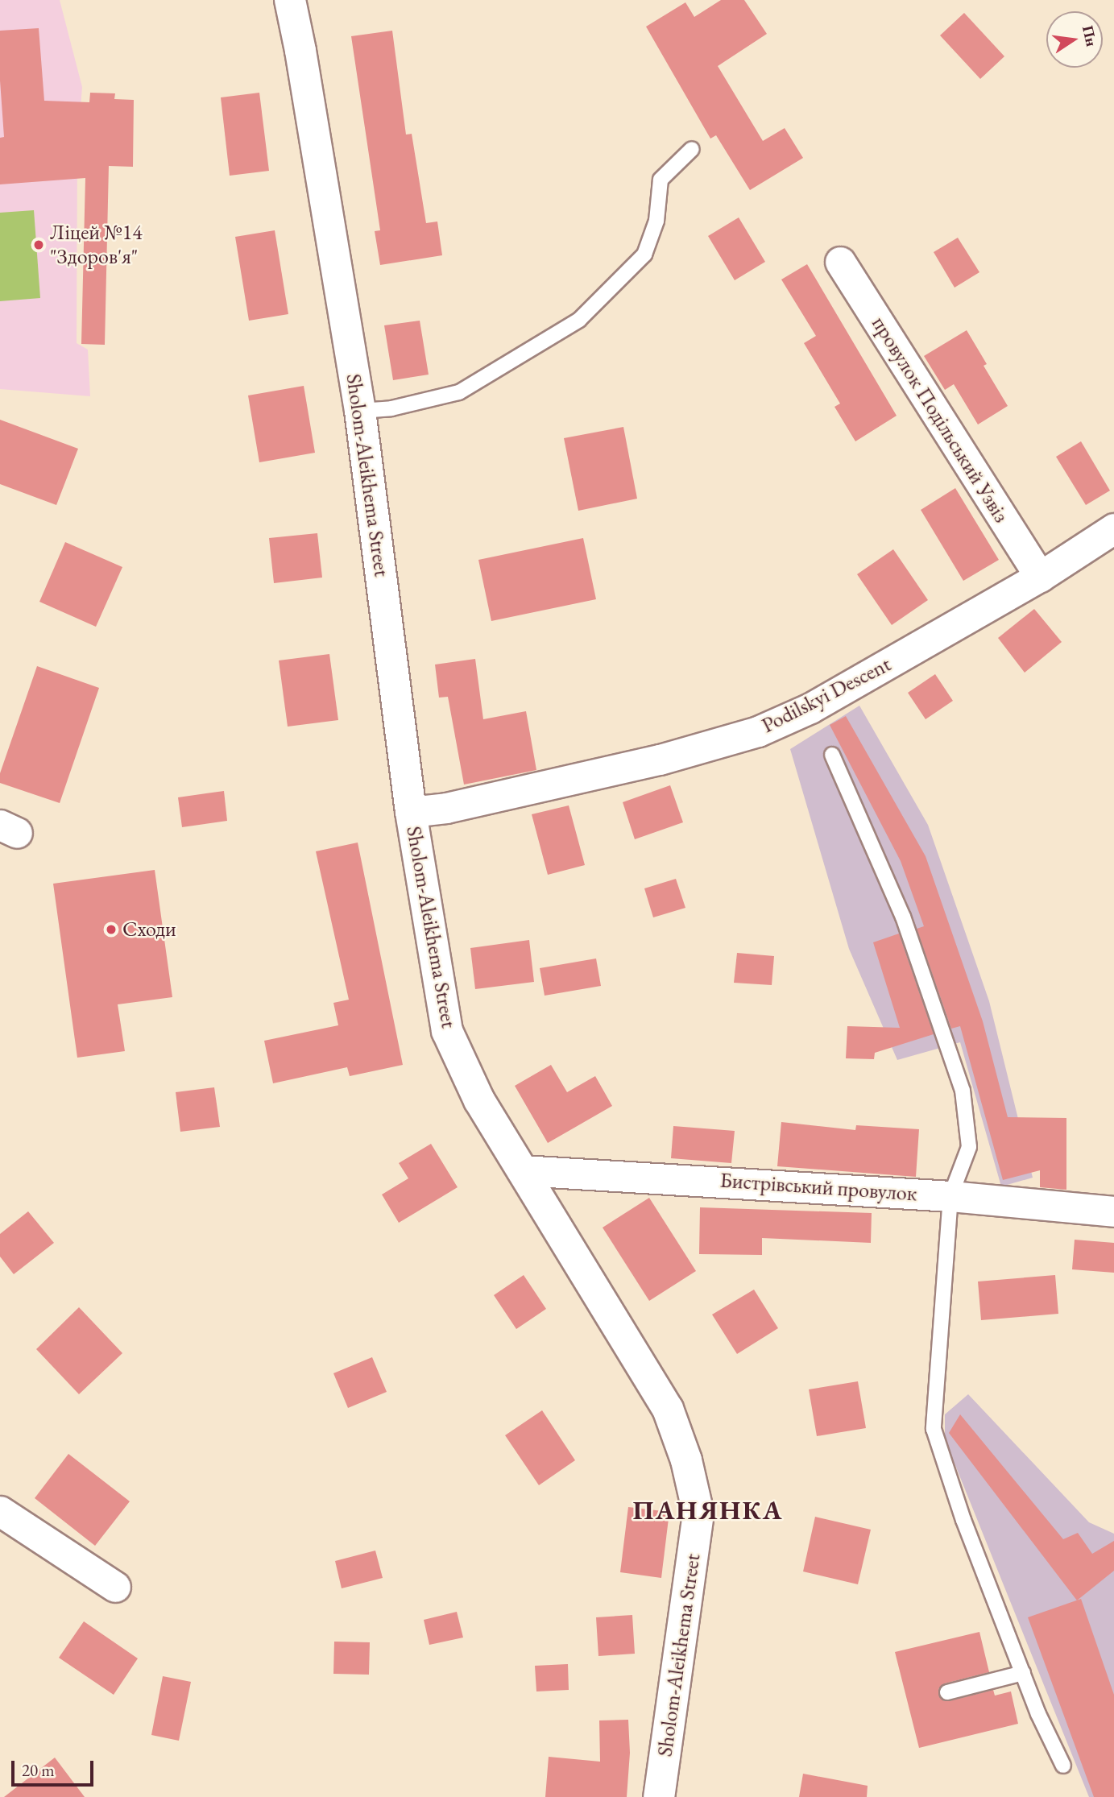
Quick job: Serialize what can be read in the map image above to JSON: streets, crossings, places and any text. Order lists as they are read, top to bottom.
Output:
{
  "streets": {
    "main road": ["Sholom-Aleikhema Street"],
    "street": ["провулок Подільський Узвіз", "Podilskyi Descent", "Бистрівський провулок"]
  },
  "crossings": [
    ["провулок Подільський Узвіз", "Podilskyi Descent"],
    ["Sholom-Aleikhema Street", "Podilskyi Descent"],
    ["Sholom-Aleikhema Street", "Бистрівський провулок"]
  ],
  "districts": ["ПАНЯНКА"],
  "places": ["Ліцей №14 \"Здоров'я\"", "Сходи"],
  "scale_bar": "20 m",
  "north": "right"
}
